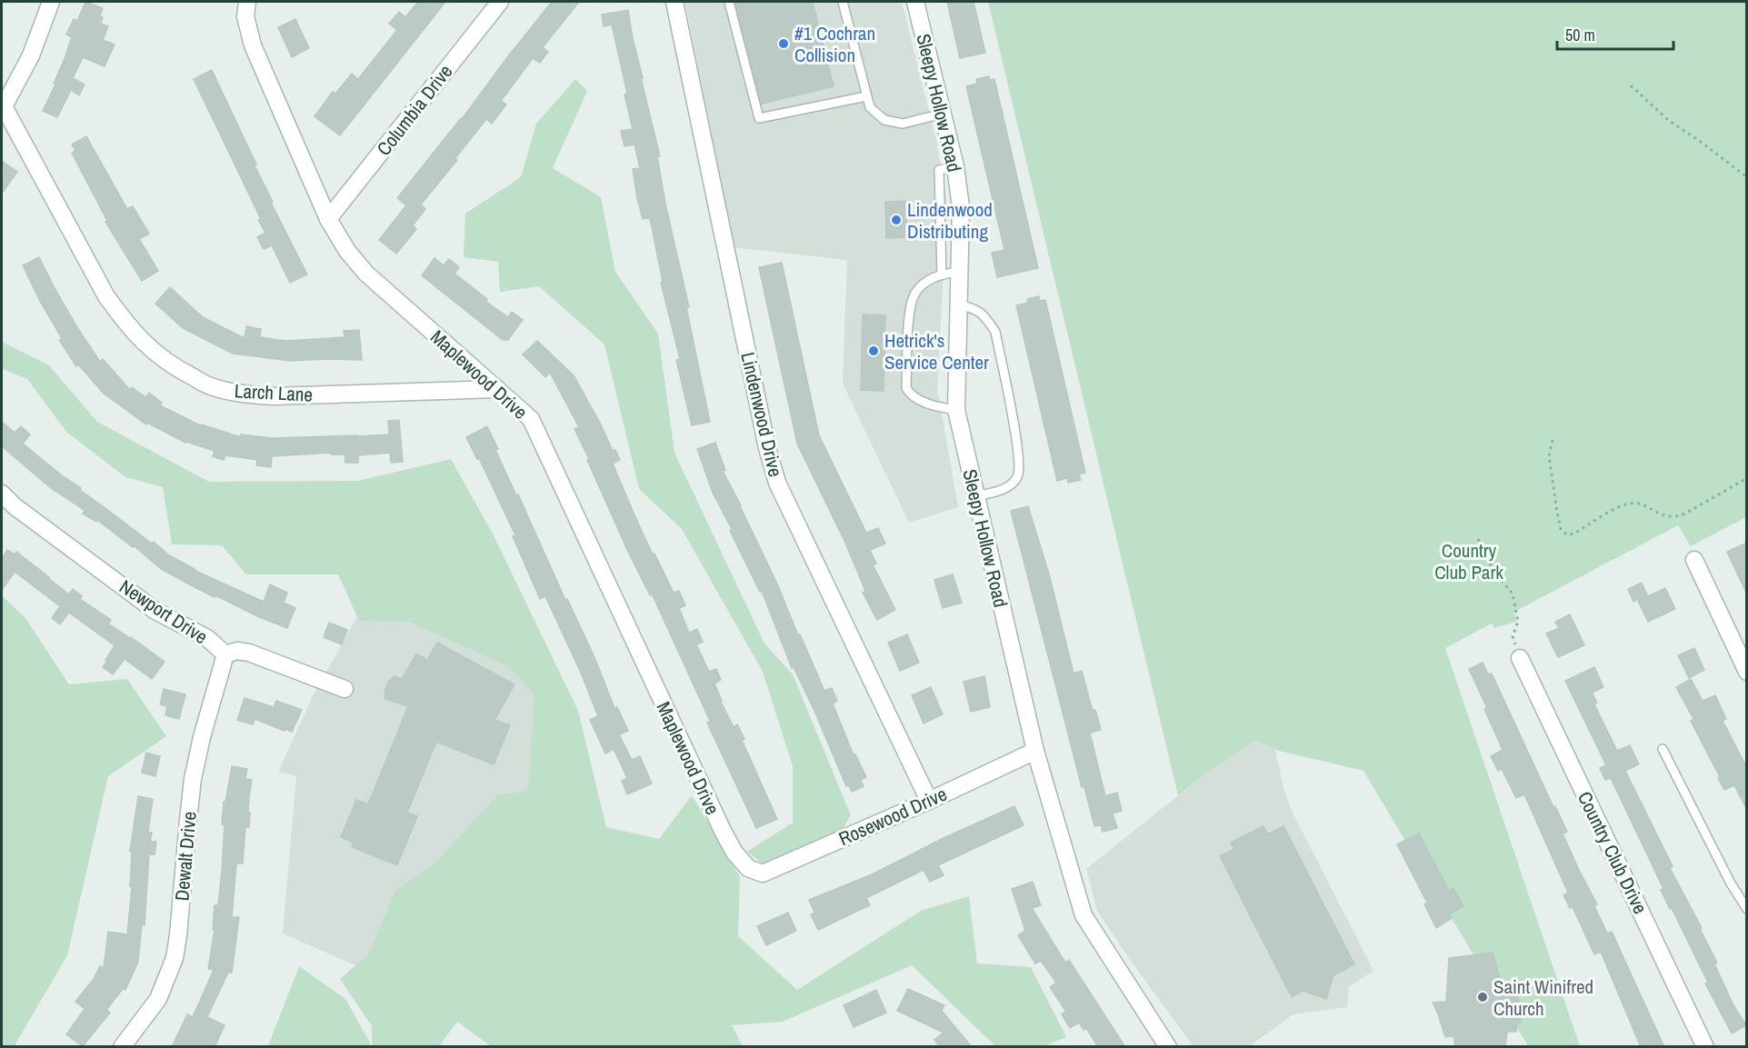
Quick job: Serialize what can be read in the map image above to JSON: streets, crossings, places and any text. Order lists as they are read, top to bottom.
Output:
{
  "streets": {
    "street": [
      "Sleepy Hollow Road",
      "Columbia Drive",
      "Maplewood Drive",
      "Larch Lane",
      "Lindenwood Drive",
      "Newport Drive",
      "Rosewood Drive",
      "Country Club Drive",
      "Dewalt Drive"
    ]
  },
  "crossings": [
    ["Sleepy Hollow Road", "Rosewood Drive"],
    ["Columbia Drive", "Maplewood Drive"],
    ["Maplewood Drive", "Larch Lane"],
    ["Maplewood Drive", "Rosewood Drive"],
    ["Lindenwood Drive", "Rosewood Drive"],
    ["Newport Drive", "Dewalt Drive"]
  ],
  "parks": ["Country Club Park"],
  "places": [
    "#1 Cochran Collision",
    "Lindenwood Distributing",
    "Hetrick's Service Center",
    "Saint Winifred Church"
  ],
  "scale_bar": "50 m"
}
